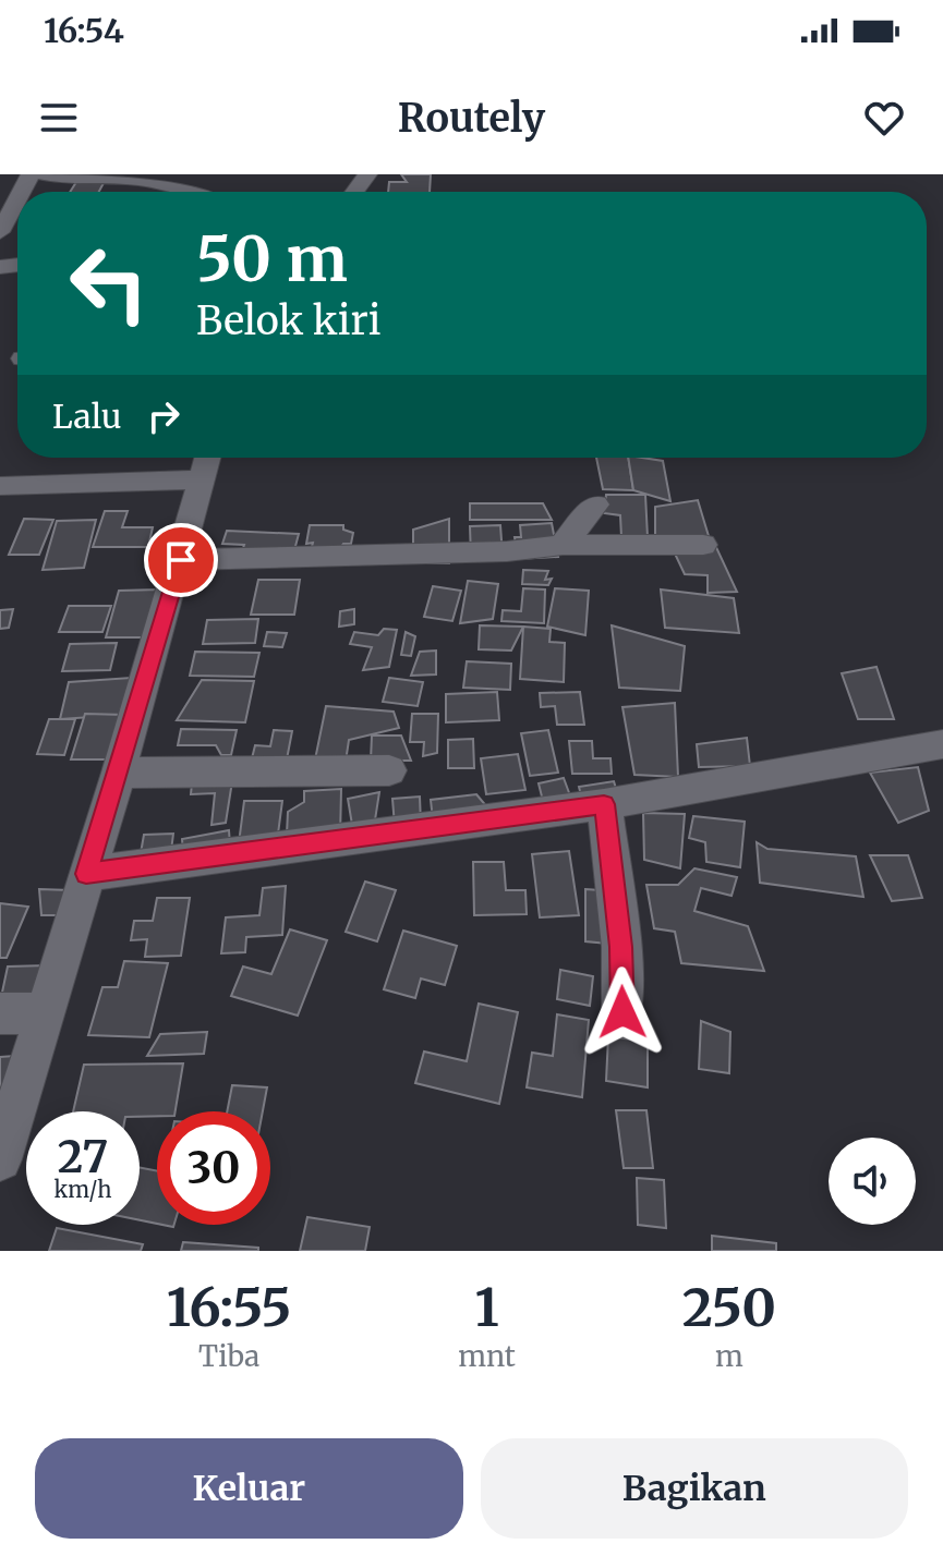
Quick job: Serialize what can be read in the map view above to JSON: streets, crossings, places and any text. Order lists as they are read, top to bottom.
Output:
{
  "page": {
    "status": "16:54",
    "header": "Routely",
    "turn": ["50 m", "Belok kiri"],
    "then": "Lalu",
    "speed": "27 km/h",
    "limit": "30",
    "eta": [
      "16:55",
      "Tiba",
      "1",
      "mnt",
      "250",
      "m"
    ],
    "buttons": ["Keluar", "Bagikan"]
  }
}
